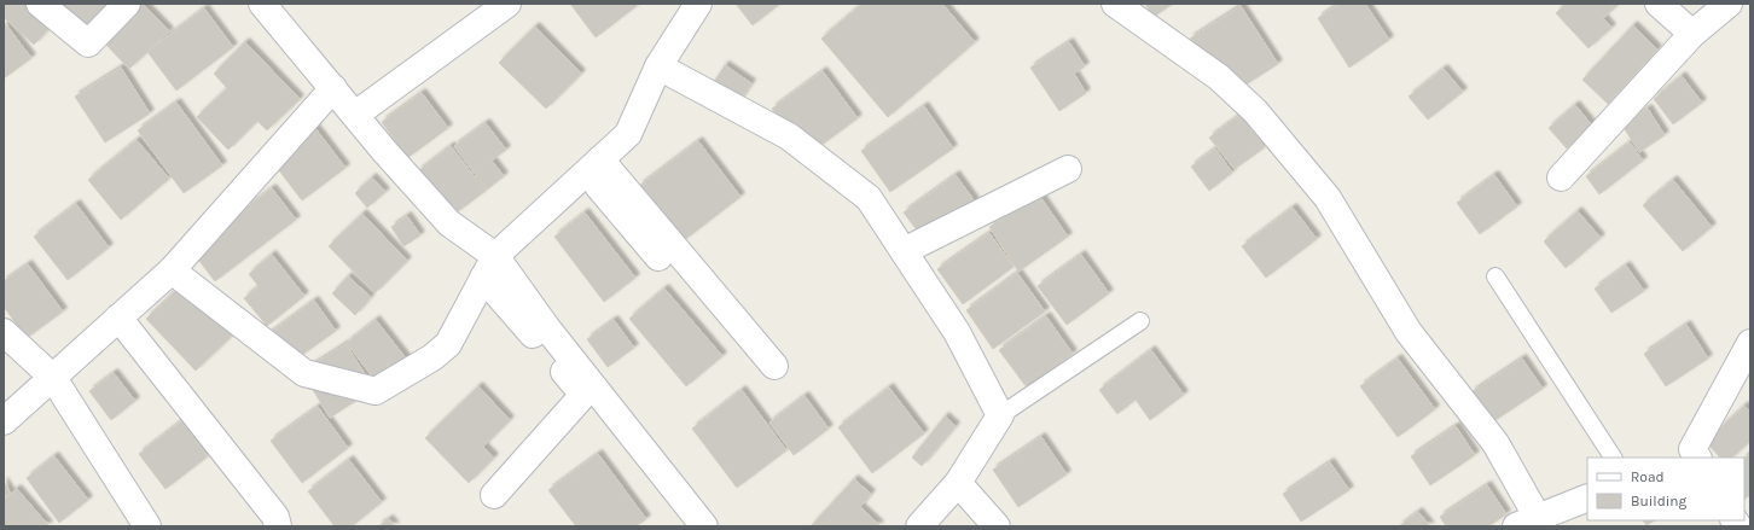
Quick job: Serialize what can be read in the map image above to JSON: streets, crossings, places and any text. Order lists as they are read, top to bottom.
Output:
{
  "legend": ["Road", "Building"]
}
